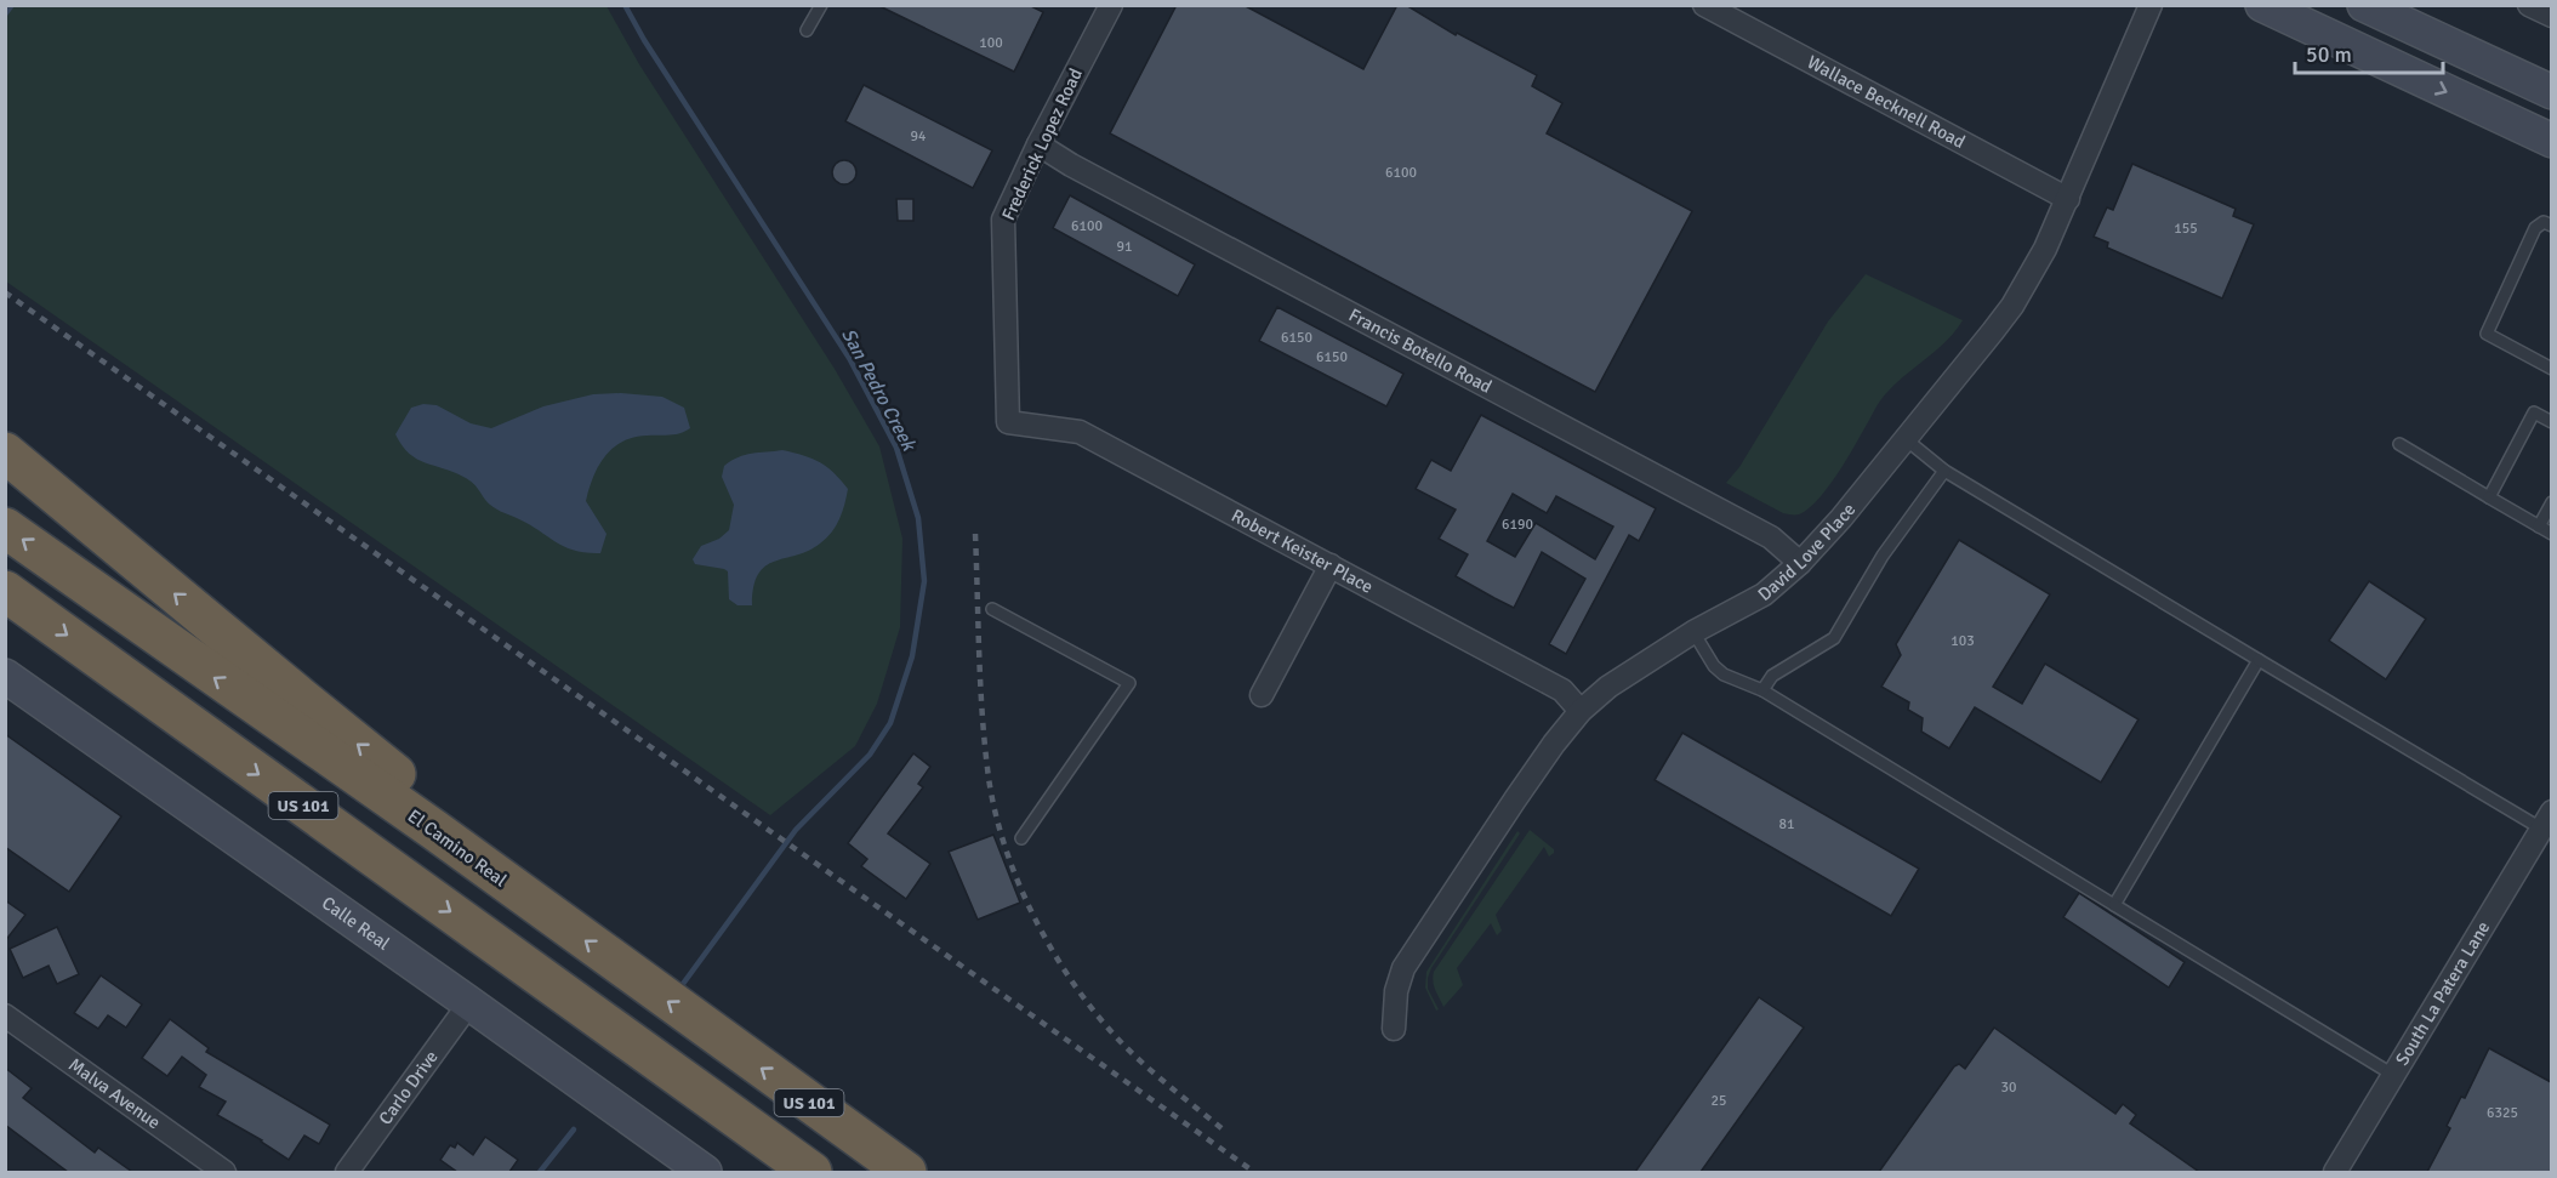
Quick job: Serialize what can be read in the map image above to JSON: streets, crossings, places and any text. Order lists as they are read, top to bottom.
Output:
{
  "streets": {
    "highway": ["US 101", "El Camino Real"],
    "main road": ["Calle Real"],
    "street": [
      "Wallace Becknell Road",
      "Frederick Lopez Road",
      "Francis Botello Road",
      "Robert Keister Place",
      "David Love Place",
      "South La Patera Lane",
      "Carlo Drive",
      "Malva Avenue"
    ]
  },
  "crossings": [
    ["Wallace Becknell Road", "David Love Place"],
    ["Frederick Lopez Road", "Francis Botello Road"],
    ["Frederick Lopez Road", "Robert Keister Place"],
    ["Francis Botello Road", "David Love Place"],
    ["Robert Keister Place", "David Love Place"],
    ["Calle Real", "Carlo Drive"]
  ],
  "water": ["San Pedro Creek"],
  "house_numbers": [
    "100",
    "94",
    "6100",
    "6100",
    "155",
    "91",
    "6150",
    "6150",
    "6190",
    "103",
    "81",
    "30",
    "25",
    "6325"
  ],
  "scale_bar": "50 m"
}
